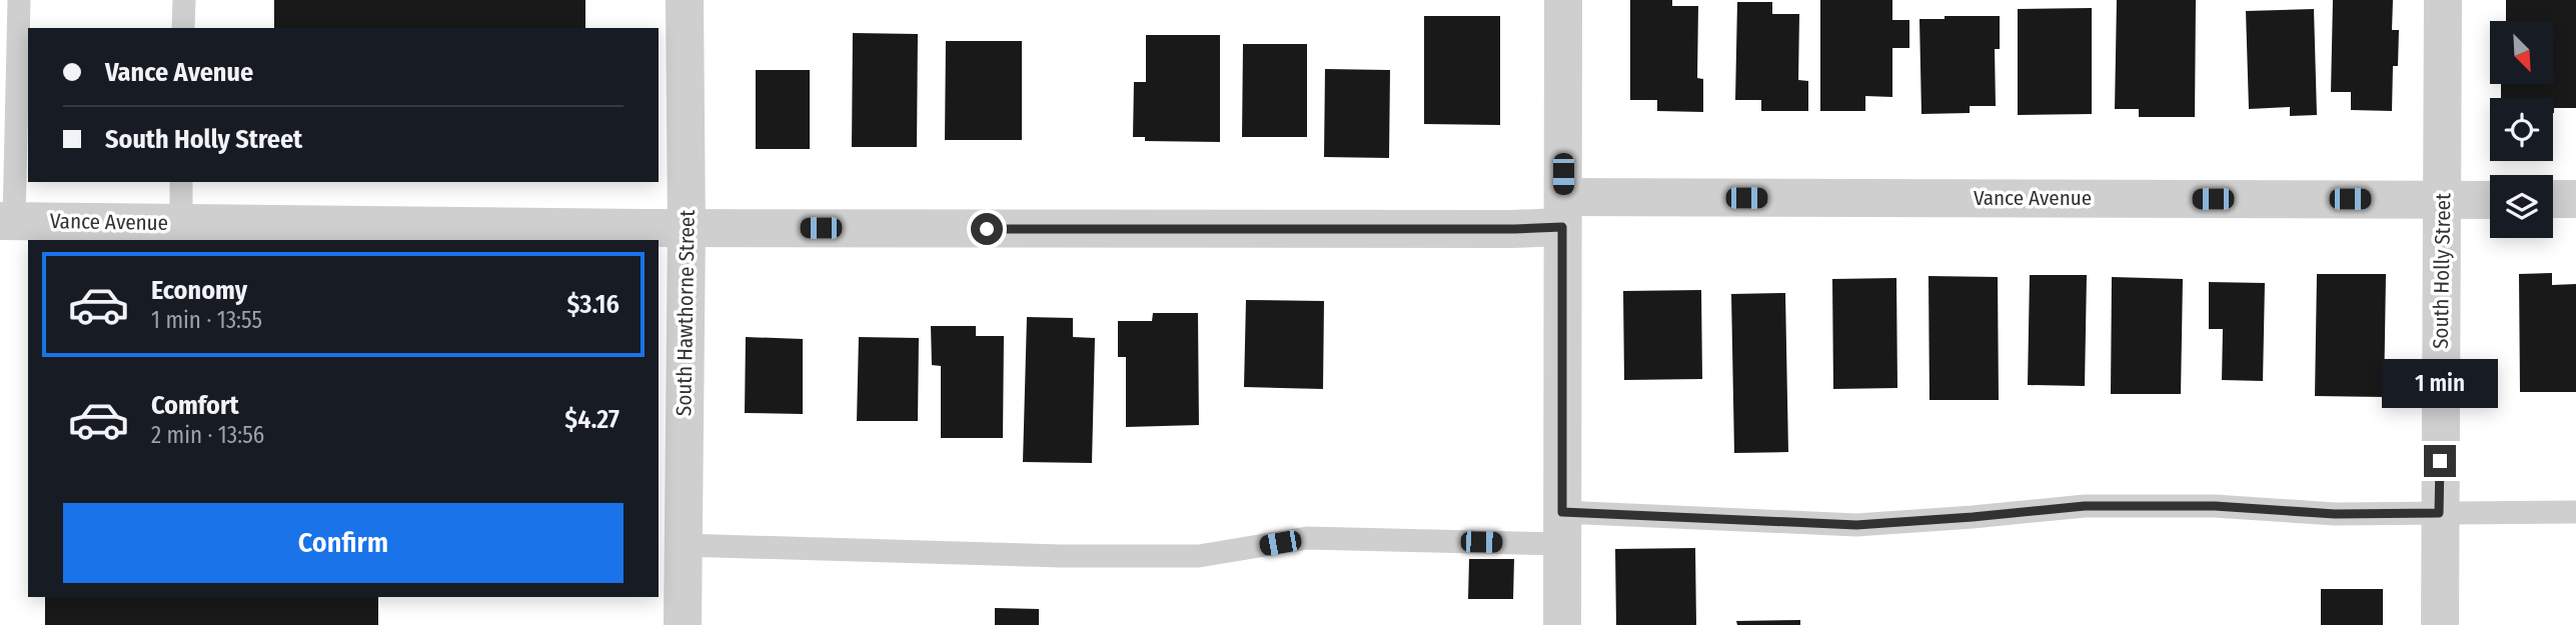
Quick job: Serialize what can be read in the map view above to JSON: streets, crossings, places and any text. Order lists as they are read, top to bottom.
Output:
{
  "streets": {
    "street": ["Vance Avenue", "South Holly Street", "South Hawthorne Street"]
  },
  "crossings": [
    ["Vance Avenue", "South Holly Street"],
    ["Vance Avenue", "South Hawthorne Street"]
  ],
  "north": "bottom right",
  "page": {
    "banner": ["Vance Avenue", "South Holly Street"],
    "list": [
      {
        "name": "Economy",
        "note": "1 min · 13:55",
        "value": "$3.16"
      },
      {
        "name": "Comfort",
        "note": "2 min · 13:56",
        "value": "$4.27"
      }
    ],
    "bubble": "1 min",
    "buttons": "Confirm"
  }
}
